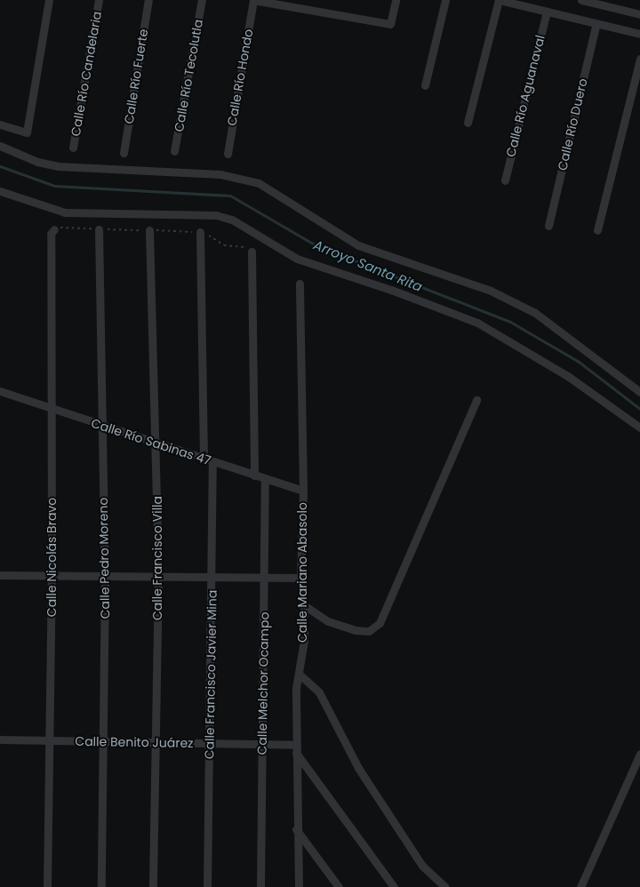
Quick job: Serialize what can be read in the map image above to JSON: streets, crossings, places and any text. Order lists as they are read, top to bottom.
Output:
{
  "streets": {
    "street": [
      "Calle Río Candelaria",
      "Calle Río Tecolutla",
      "Calle Río Fuerte",
      "Calle Río Hondo",
      "Calle Río Aguanaval",
      "Calle Río Duero",
      "Calle Río Sabinas 47",
      "Calle Nicolás Bravo",
      "Calle Pedro Moreno",
      "Calle Francisco Villa",
      "Calle Mariano Abasolo",
      "Calle Francisco Javier Mina",
      "Calle Melchor Ocampo",
      "Calle Benito Juárez"
    ]
  },
  "crossings": [
    ["Calle Río Sabinas 47", "Calle Nicolás Bravo"],
    ["Calle Río Sabinas 47", "Calle Pedro Moreno"],
    ["Calle Río Sabinas 47", "Calle Francisco Villa"],
    ["Calle Río Sabinas 47", "Calle Mariano Abasolo"],
    ["Calle Río Sabinas 47", "Calle Francisco Javier Mina"],
    ["Calle Río Sabinas 47", "Calle Melchor Ocampo"],
    ["Calle Nicolás Bravo", "Calle Benito Juárez"],
    ["Calle Pedro Moreno", "Calle Benito Juárez"],
    ["Calle Francisco Villa", "Calle Benito Juárez"],
    ["Calle Mariano Abasolo", "Calle Benito Juárez"],
    ["Calle Francisco Javier Mina", "Calle Benito Juárez"],
    ["Calle Melchor Ocampo", "Calle Benito Juárez"]
  ],
  "water": ["Arroyo Santa Rita"]
}
